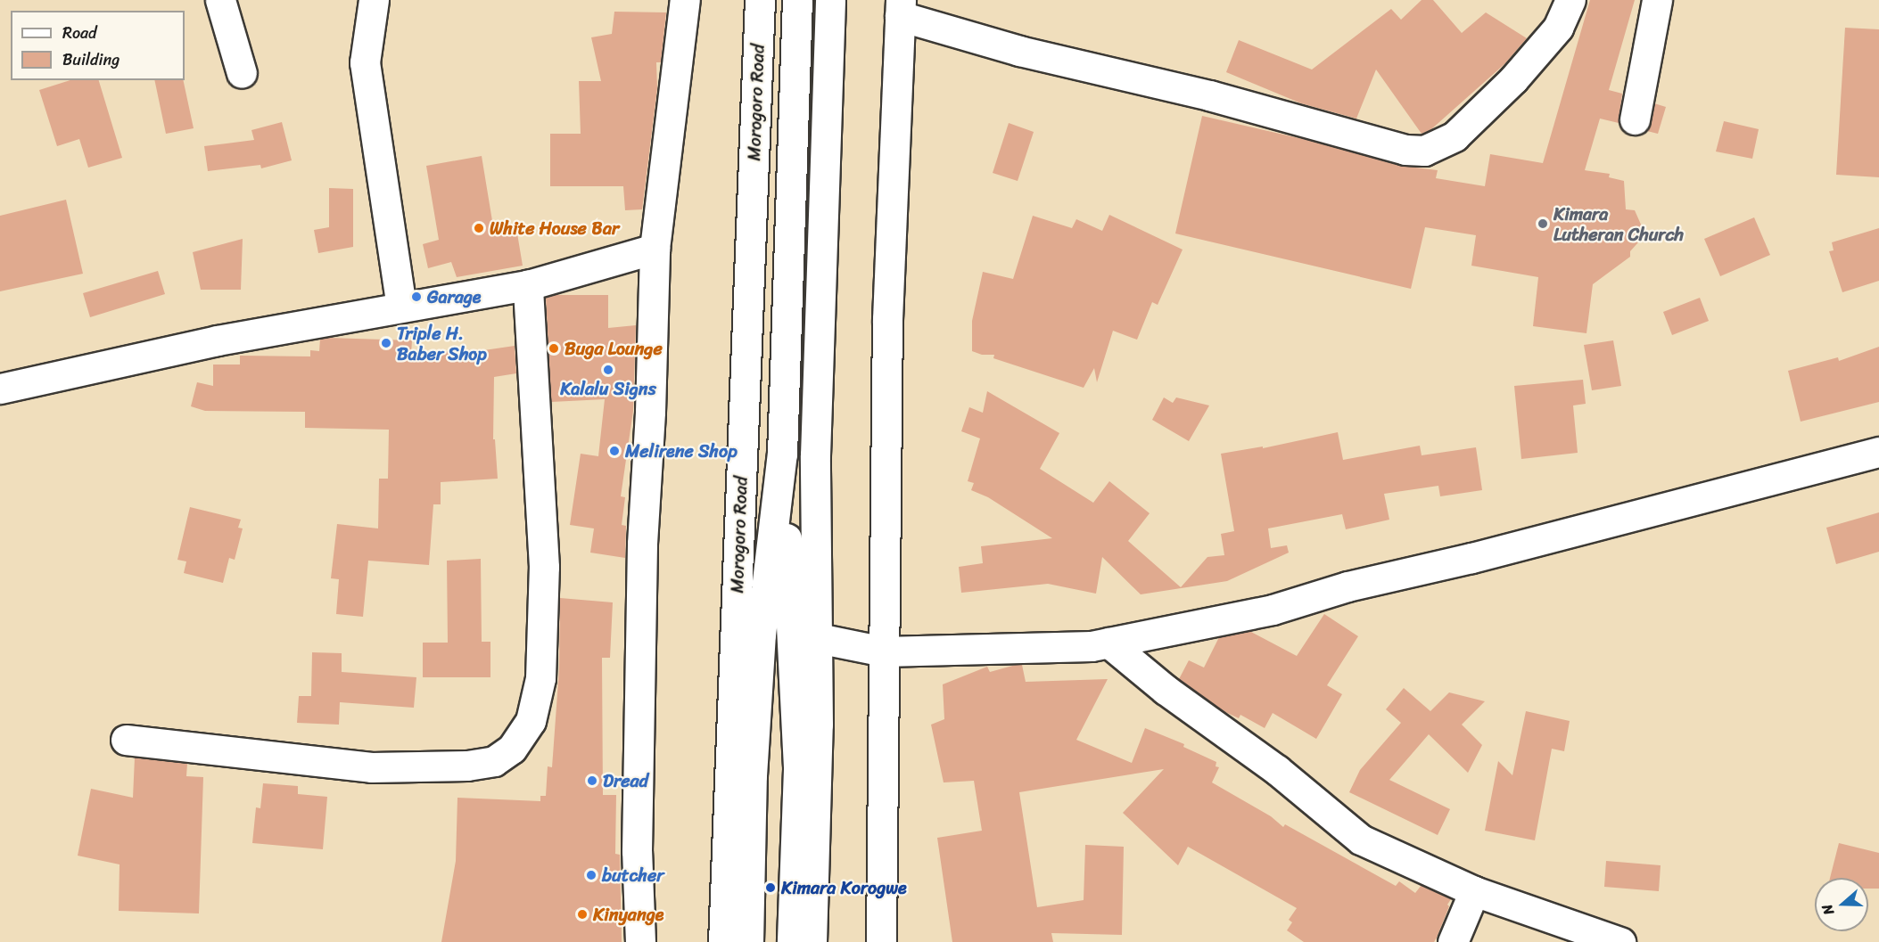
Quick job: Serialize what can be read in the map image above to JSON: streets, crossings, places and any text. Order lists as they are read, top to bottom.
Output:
{
  "streets": {
    "main road": ["Morogoro Road"]
  },
  "places": [
    "Kimara Lutheran Church",
    "White House Bar",
    "Garage",
    "Triple H. Baber Shop",
    "Buga Lounge",
    "Kalalu Signs",
    "Melirene Shop",
    "Dread",
    "butcher",
    "Kimara Korogwe",
    "Kinyange"
  ],
  "legend": ["Road", "Building"],
  "north": "left"
}
